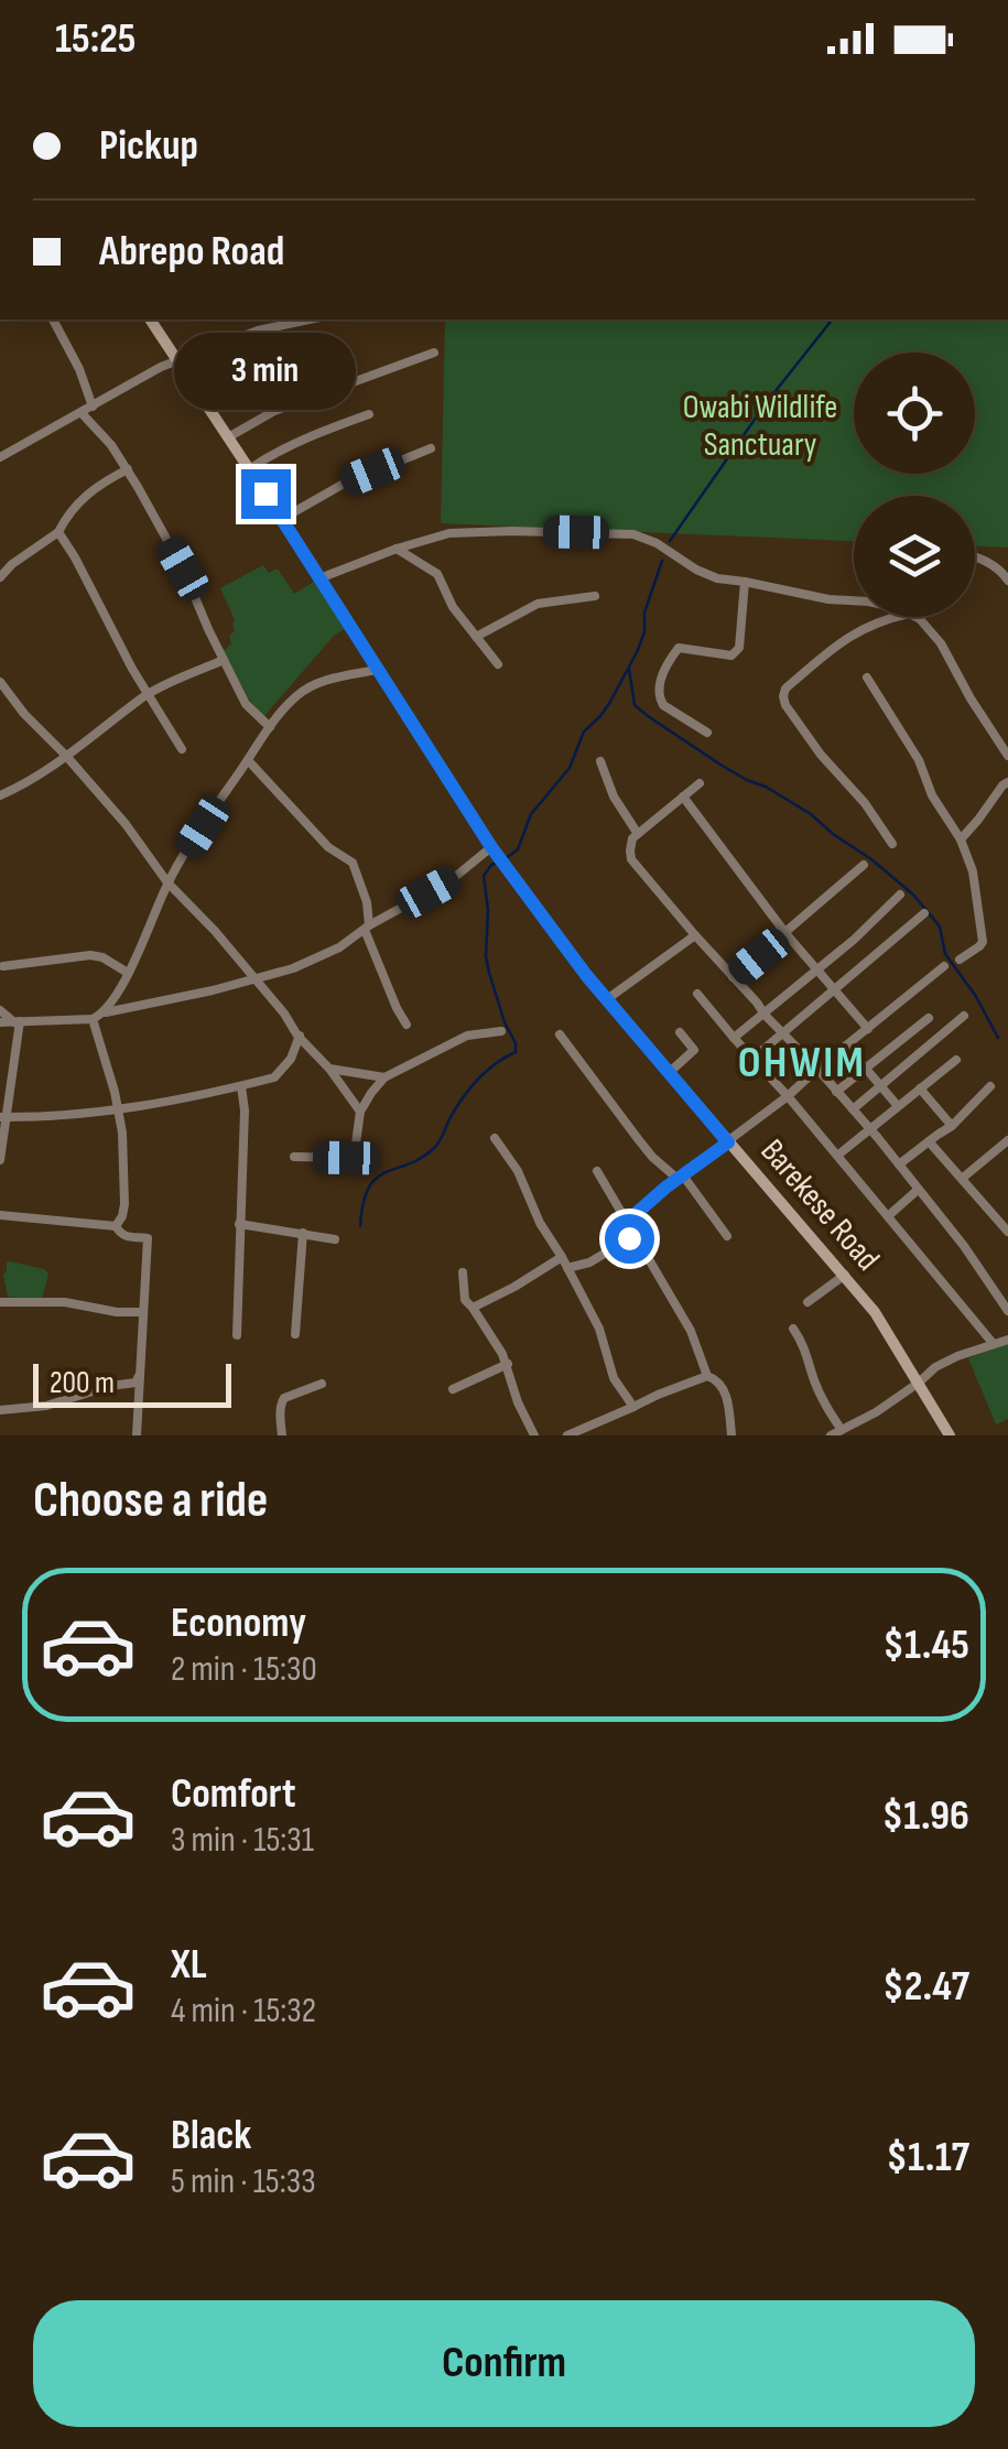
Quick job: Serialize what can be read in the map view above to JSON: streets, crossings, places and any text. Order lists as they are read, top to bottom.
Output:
{
  "streets": {
    "main road": ["Barekese Road"]
  },
  "districts": ["OHWIM"],
  "parks": ["Owabi Wildlife Sanctuary"],
  "scale_bar": "200 m",
  "page": {
    "status": "15:25",
    "banner": ["Pickup", "Abrepo Road"],
    "bubble": "3 min",
    "scale": "200 m",
    "heading": "Choose a ride",
    "list": [
      {
        "name": "Economy",
        "note": "2 min · 15:30",
        "value": "$1.45"
      },
      {
        "name": "Comfort",
        "note": "3 min · 15:31",
        "value": "$1.96"
      },
      {
        "name": "XL",
        "note": "4 min · 15:32",
        "value": "$2.47"
      },
      {
        "name": "Black",
        "note": "5 min · 15:33",
        "value": "$1.17"
      }
    ],
    "buttons": "Confirm"
  }
}
